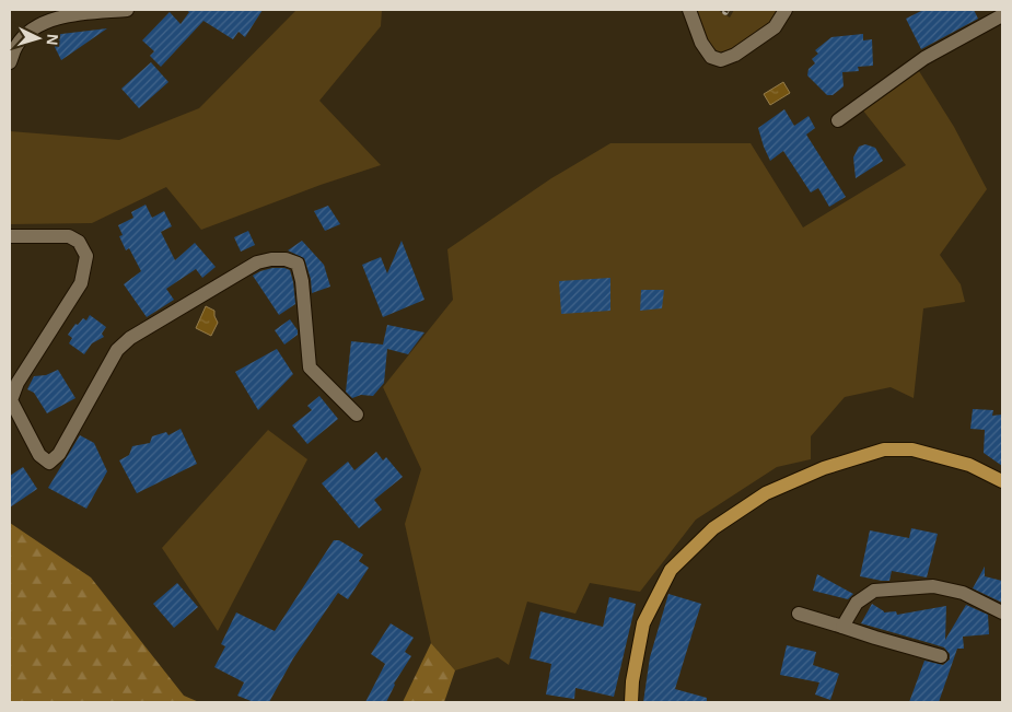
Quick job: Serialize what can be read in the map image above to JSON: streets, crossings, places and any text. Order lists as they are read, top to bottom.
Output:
{
  "north": "right"
}
